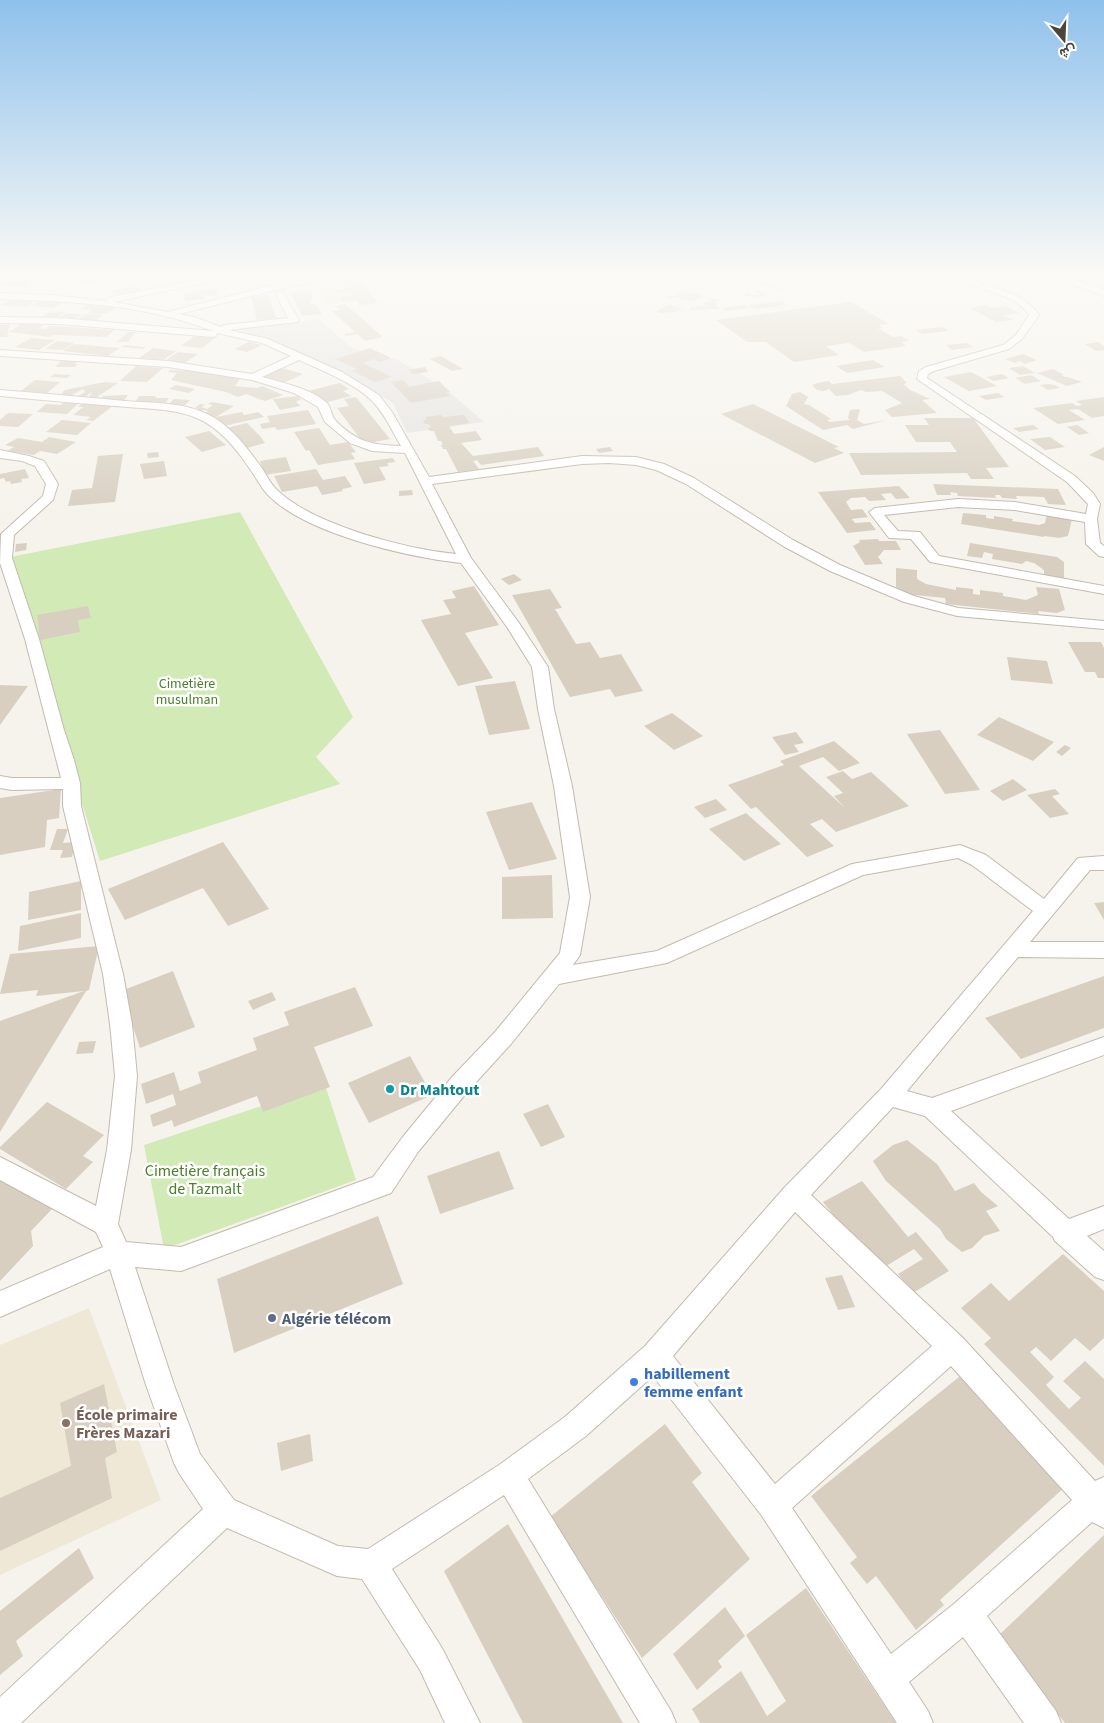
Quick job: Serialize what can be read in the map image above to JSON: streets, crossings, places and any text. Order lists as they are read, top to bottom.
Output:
{
  "parks": ["Cimetière musulman", "Cimetière français de Tazmalt"],
  "places": [
    "Dr Mahtout",
    "Algérie télécom",
    "habillement femme enfant",
    "École primaire Frères Mazari"
  ],
  "north": "bottom"
}
